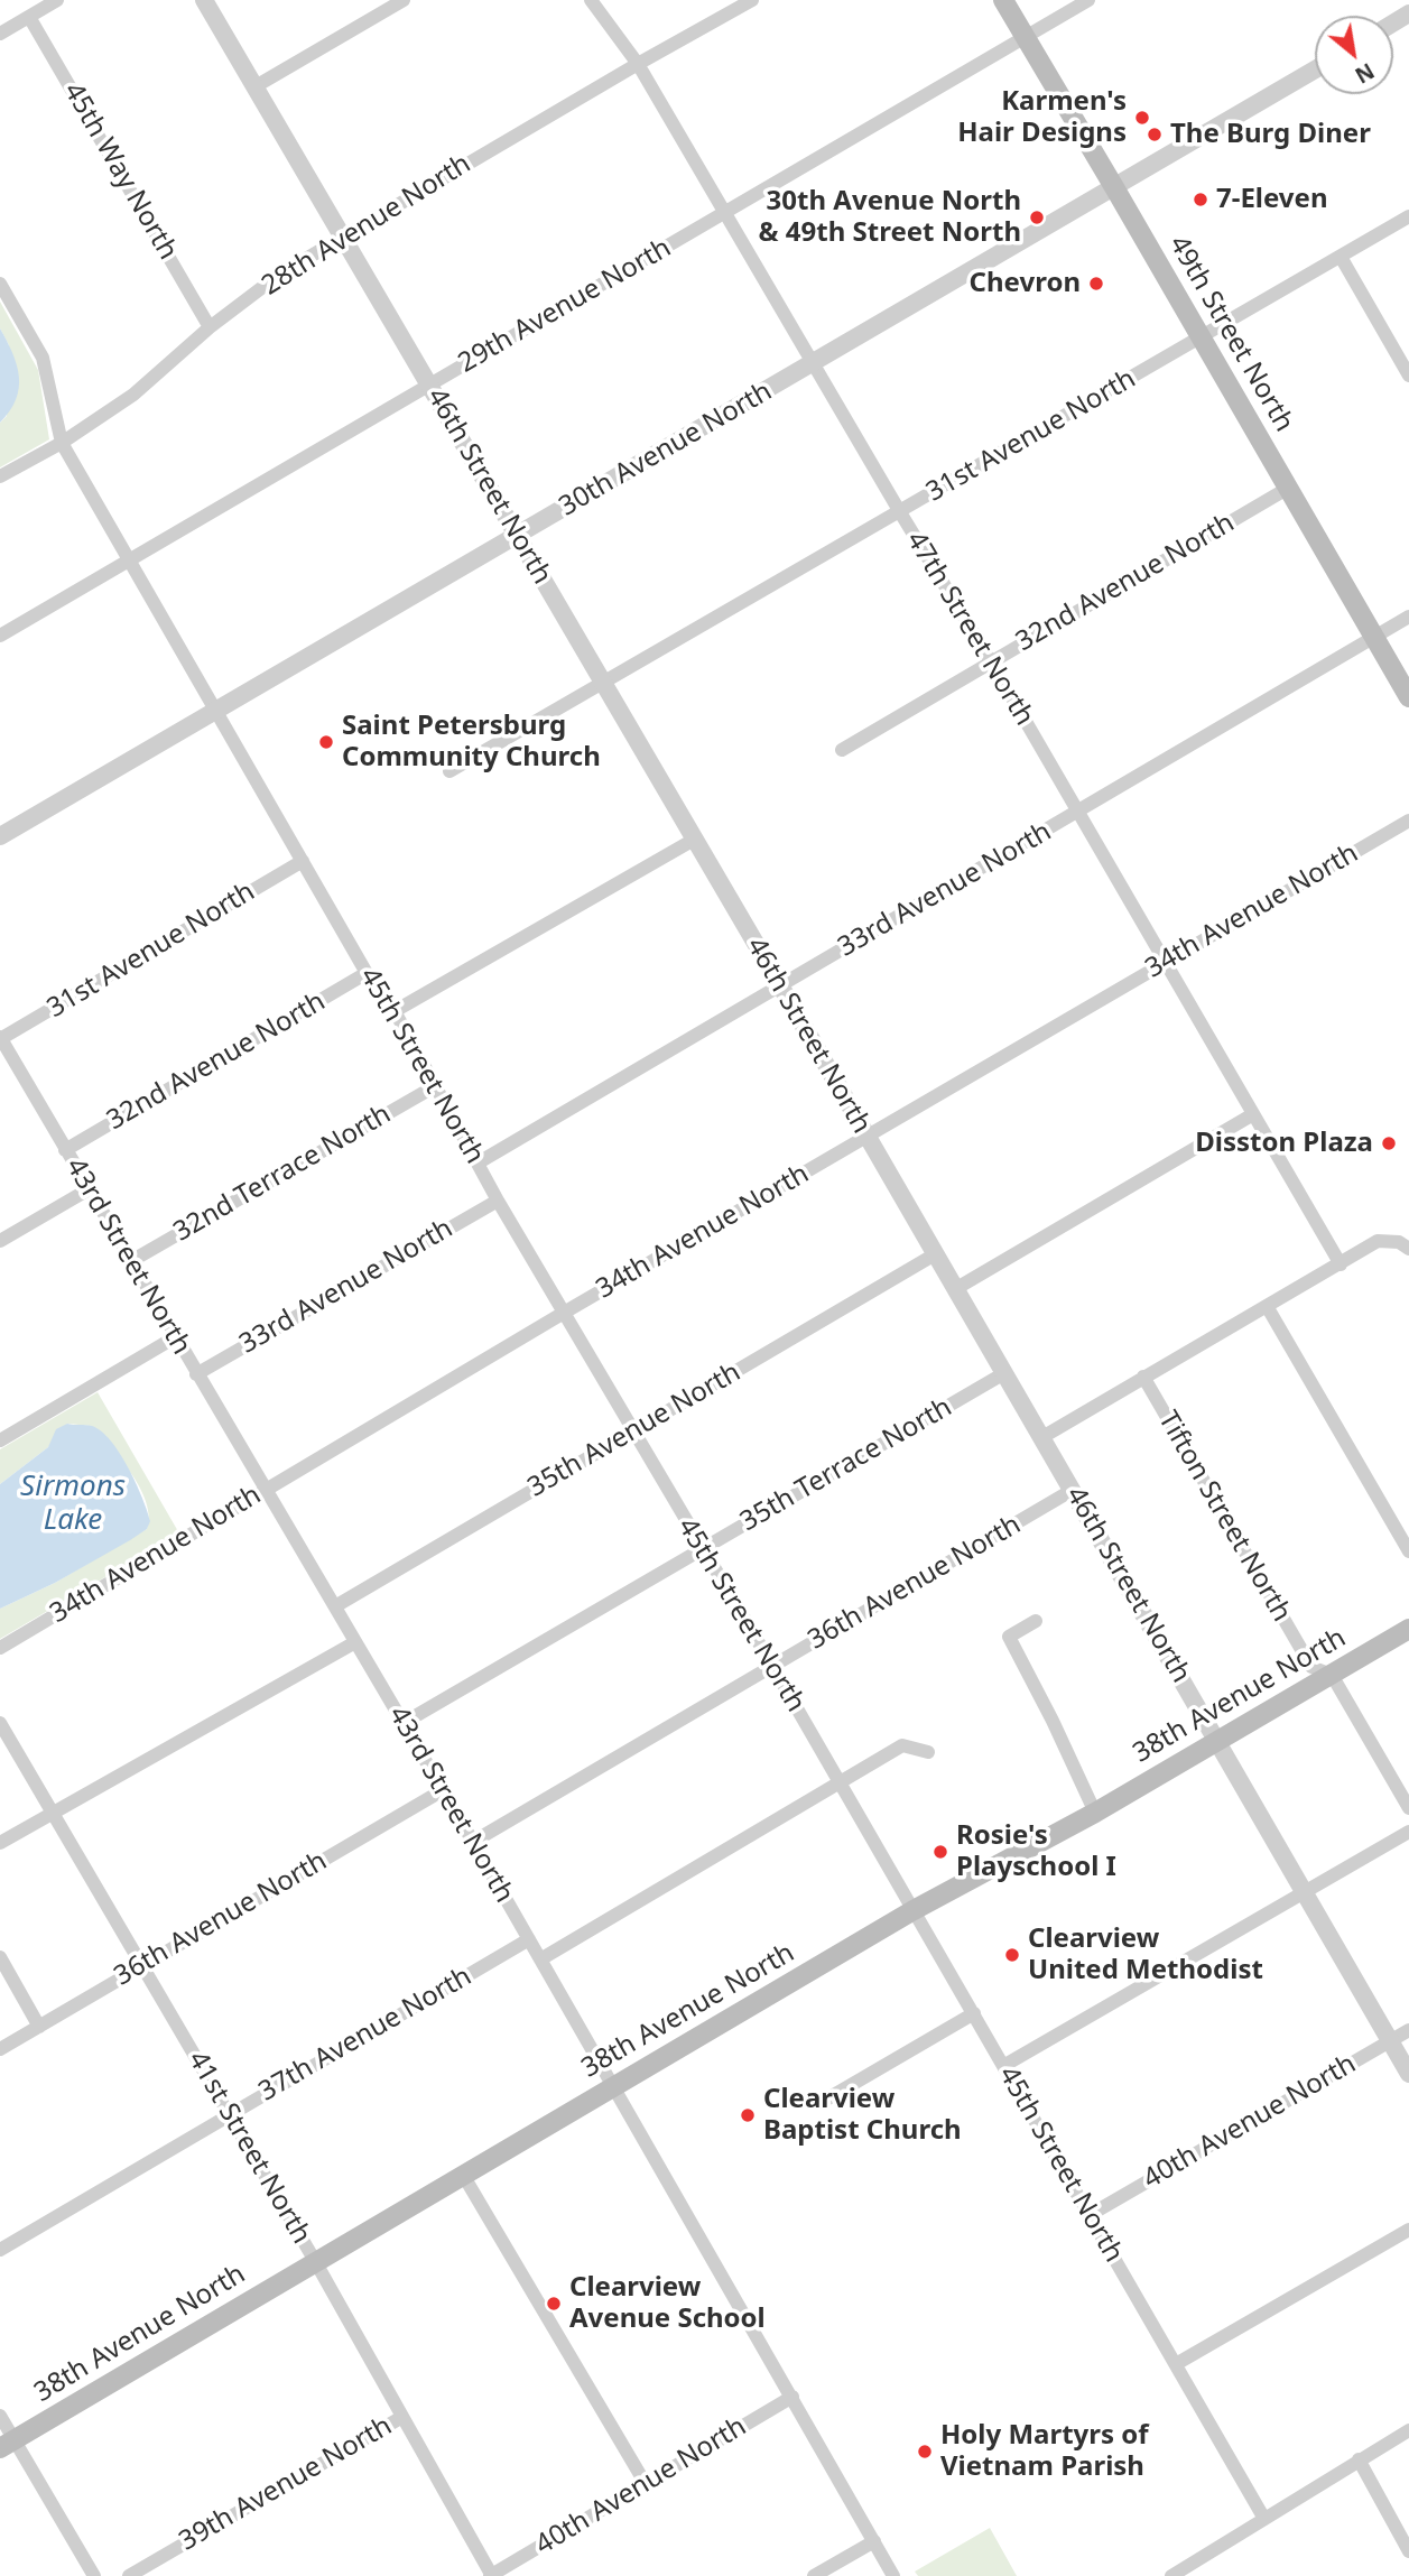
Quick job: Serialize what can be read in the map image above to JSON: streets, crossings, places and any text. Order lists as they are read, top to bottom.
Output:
{
  "streets": {
    "main road": ["49th Street North", "38th Avenue North"],
    "street": [
      "45th Way North",
      "28th Avenue North",
      "29th Avenue North",
      "31st Avenue North",
      "30th Avenue North",
      "46th Street North",
      "32nd Avenue North",
      "47th Street North",
      "33rd Avenue North",
      "34th Avenue North",
      "45th Street North",
      "32nd Terrace North",
      "43rd Street North",
      "35th Avenue North",
      "35th Terrace North",
      "Tifton Street North",
      "36th Avenue North",
      "37th Avenue North",
      "40th Avenue North",
      "41st Street North",
      "39th Avenue North"
    ]
  },
  "crossings": [
    ["45th Way North", "28th Avenue North"],
    ["28th Avenue North", "46th Street North"],
    ["28th Avenue North", "47th Street North"],
    ["28th Avenue North", "45th Street North"],
    ["29th Avenue North", "49th Street North"],
    ["29th Avenue North", "46th Street North"],
    ["29th Avenue North", "47th Street North"],
    ["29th Avenue North", "45th Street North"],
    ["49th Street North", "31st Avenue North"],
    ["49th Street North", "30th Avenue North"],
    ["49th Street North", "32nd Avenue North"],
    ["49th Street North", "33rd Avenue North"],
    ["31st Avenue North", "46th Street North"],
    ["31st Avenue North", "47th Street North"],
    ["31st Avenue North", "45th Street North"],
    ["31st Avenue North", "43rd Street North"],
    ["30th Avenue North", "46th Street North"],
    ["30th Avenue North", "47th Street North"],
    ["30th Avenue North", "45th Street North"],
    ["46th Street North", "33rd Avenue North"],
    ["46th Street North", "34th Avenue North"],
    ["46th Street North", "35th Avenue North"],
    ["46th Street North", "35th Terrace North"],
    ["46th Street North", "36th Avenue North"],
    ["46th Street North", "38th Avenue North"],
    ["46th Street North", "40th Avenue North"],
    ["32nd Avenue North", "47th Street North"],
    ["32nd Avenue North", "45th Street North"],
    ["32nd Avenue North", "43rd Street North"],
    ["47th Street North", "33rd Avenue North"],
    ["47th Street North", "34th Avenue North"],
    ["33rd Avenue North", "45th Street North"],
    ["33rd Avenue North", "43rd Street North"],
    ["34th Avenue North", "45th Street North"],
    ["34th Avenue North", "43rd Street North"],
    ["45th Street North", "32nd Terrace North"],
    ["45th Street North", "35th Avenue North"],
    ["45th Street North", "35th Terrace North"],
    ["45th Street North", "36th Avenue North"],
    ["45th Street North", "38th Avenue North"],
    ["45th Street North", "40th Avenue North"],
    ["32nd Terrace North", "43rd Street North"],
    ["43rd Street North", "35th Avenue North"],
    ["43rd Street North", "35th Terrace North"],
    ["43rd Street North", "36th Avenue North"],
    ["43rd Street North", "38th Avenue North"],
    ["43rd Street North", "37th Avenue North"],
    ["43rd Street North", "40th Avenue North"],
    ["Tifton Street North", "38th Avenue North"],
    ["36th Avenue North", "41st Street North"],
    ["38th Avenue North", "41st Street North"],
    ["37th Avenue North", "41st Street North"],
    ["40th Avenue North", "41st Street North"],
    ["41st Street North", "39th Avenue North"]
  ],
  "water": ["Sirmons Lake"],
  "places": [
    "Karmen's Hair Designs",
    "The Burg Diner",
    "7-Eleven",
    "30th Avenue North & 49th Street North",
    "Chevron",
    "Saint Petersburg Community Church",
    "Disston Plaza",
    "Rosie's Playschool I",
    "Clearview United Methodist",
    "Clearview Baptist Church",
    "Clearview Avenue School",
    "Holy Martyrs of Vietnam Parish"
  ],
  "north": "bottom right"
}
